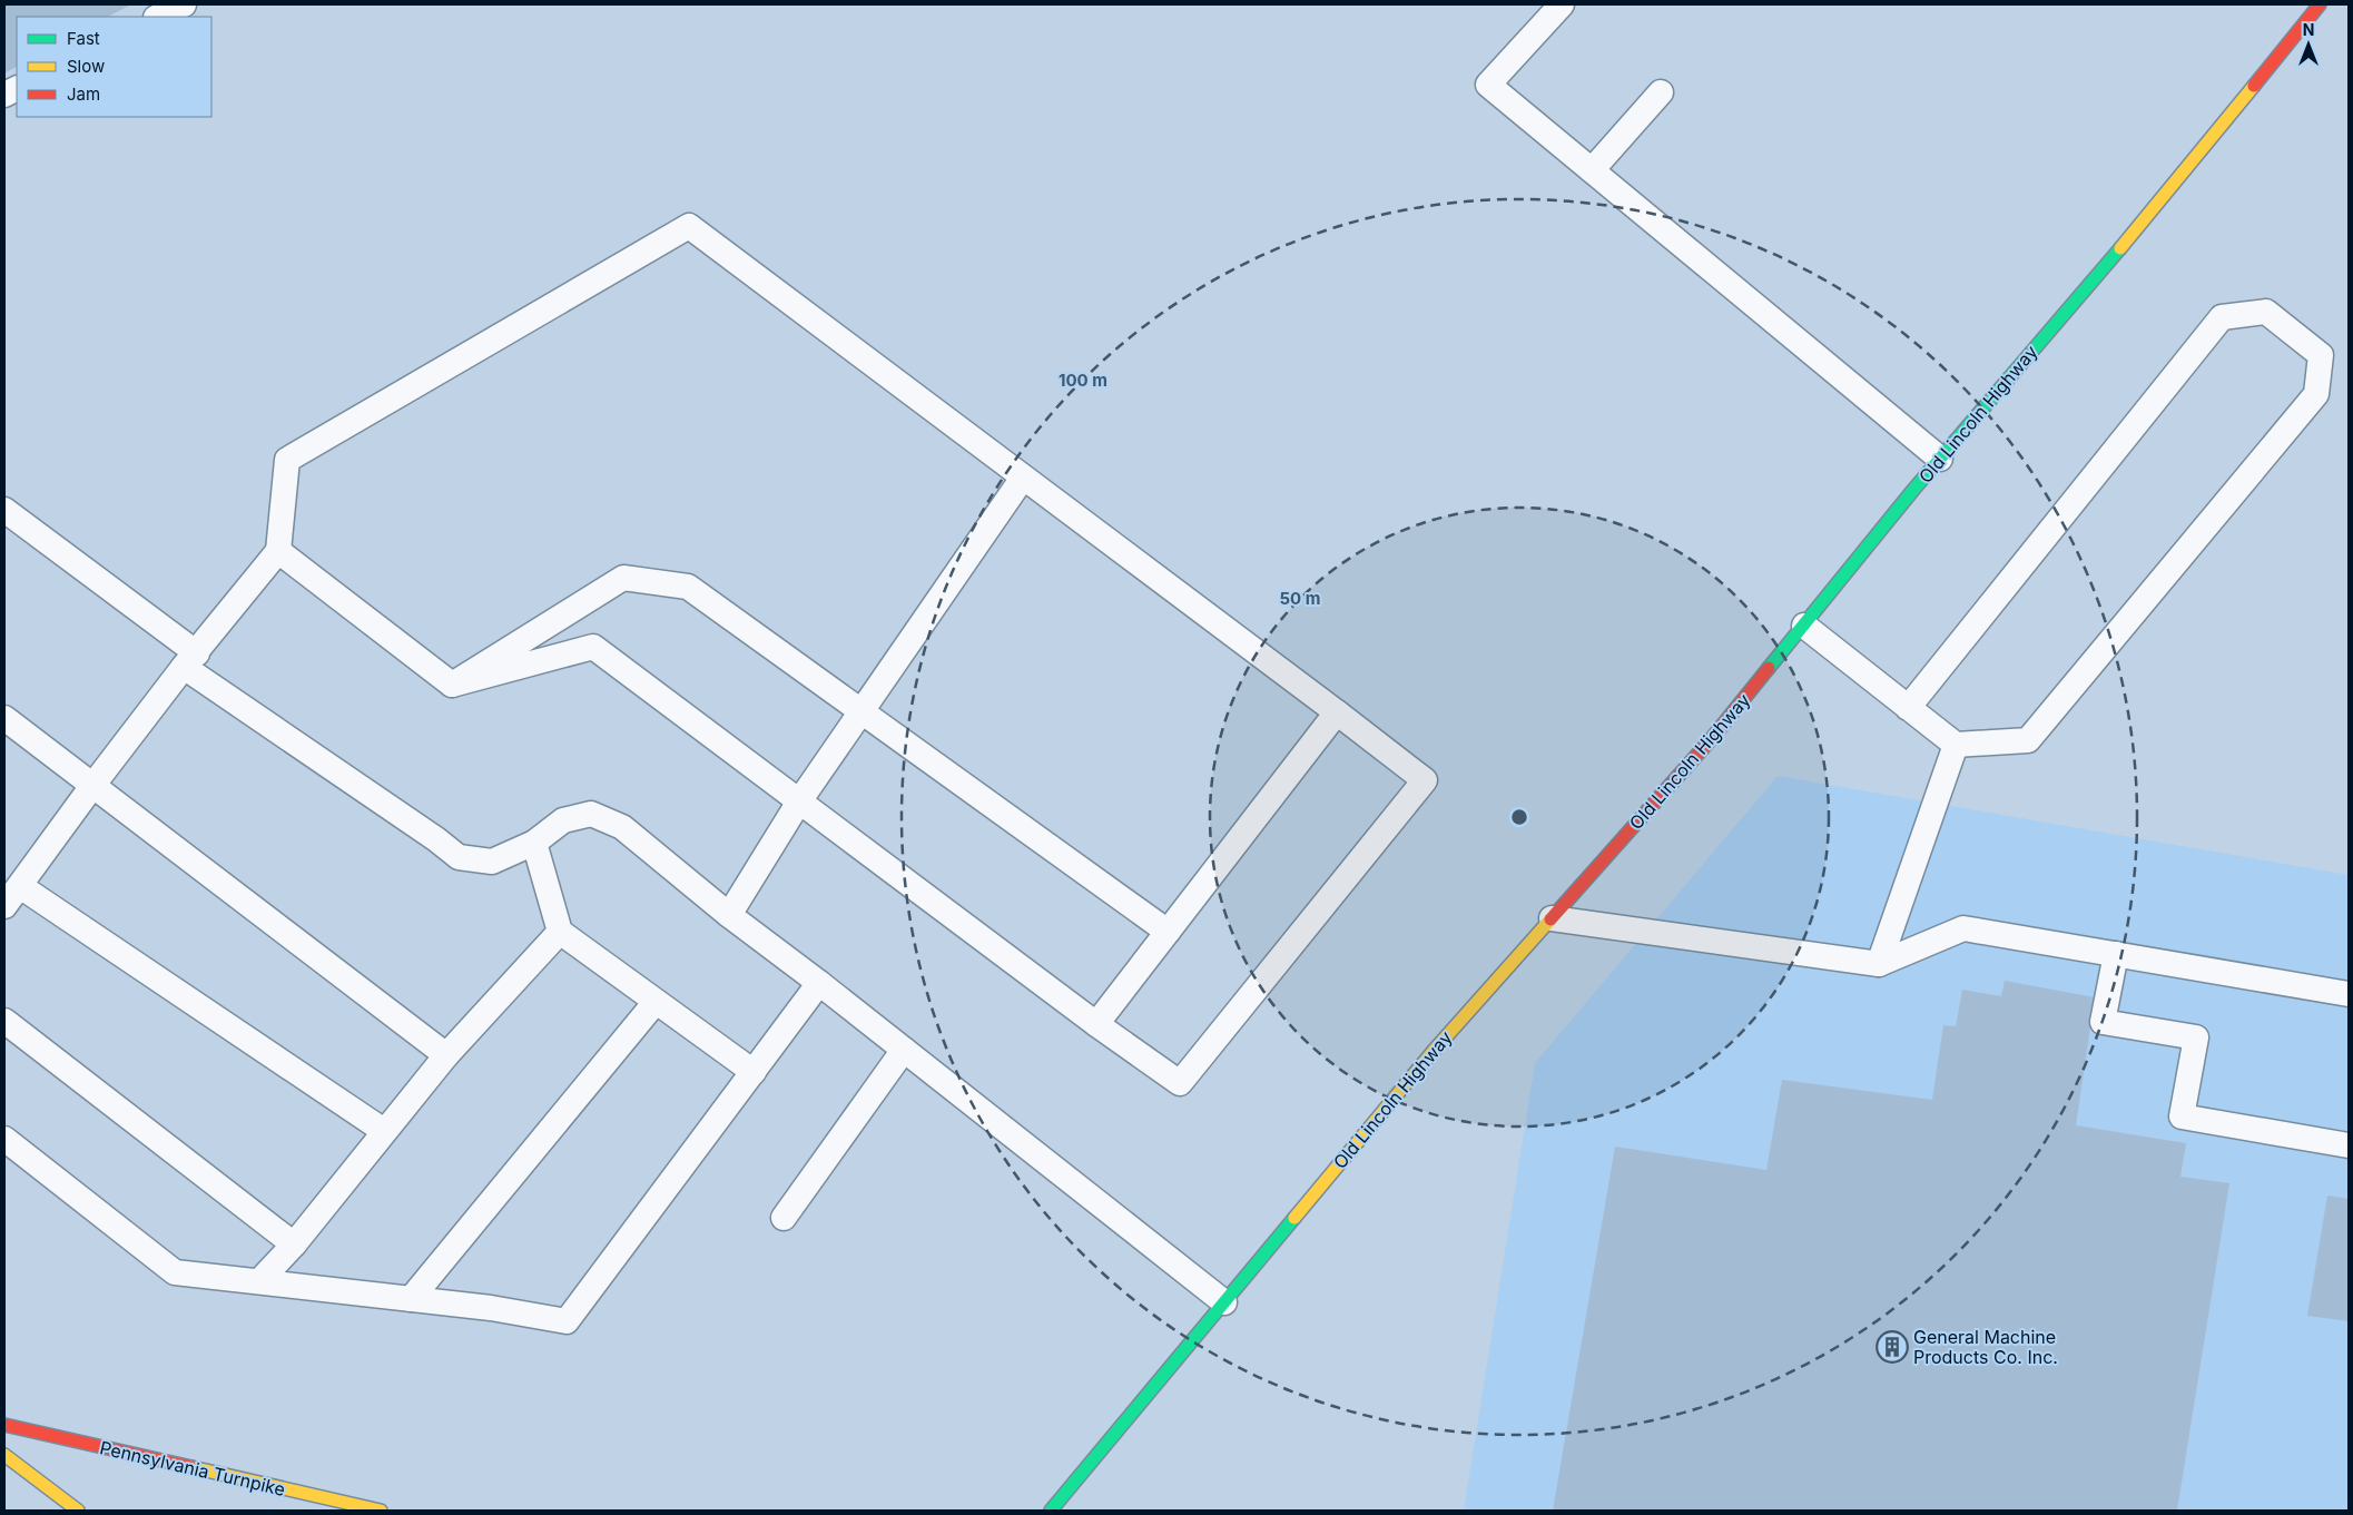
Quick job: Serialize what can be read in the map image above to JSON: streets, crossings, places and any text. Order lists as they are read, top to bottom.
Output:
{
  "streets": {
    "main road": ["Old Lincoln Highway", "Pennsylvania Turnpike"]
  },
  "places": {
    "building": ["General Machine Products Co. Inc."]
  },
  "legend": ["Fast", "Slow", "Jam"],
  "north": "top",
  "rings": ["100 m", "50 m"]
}
